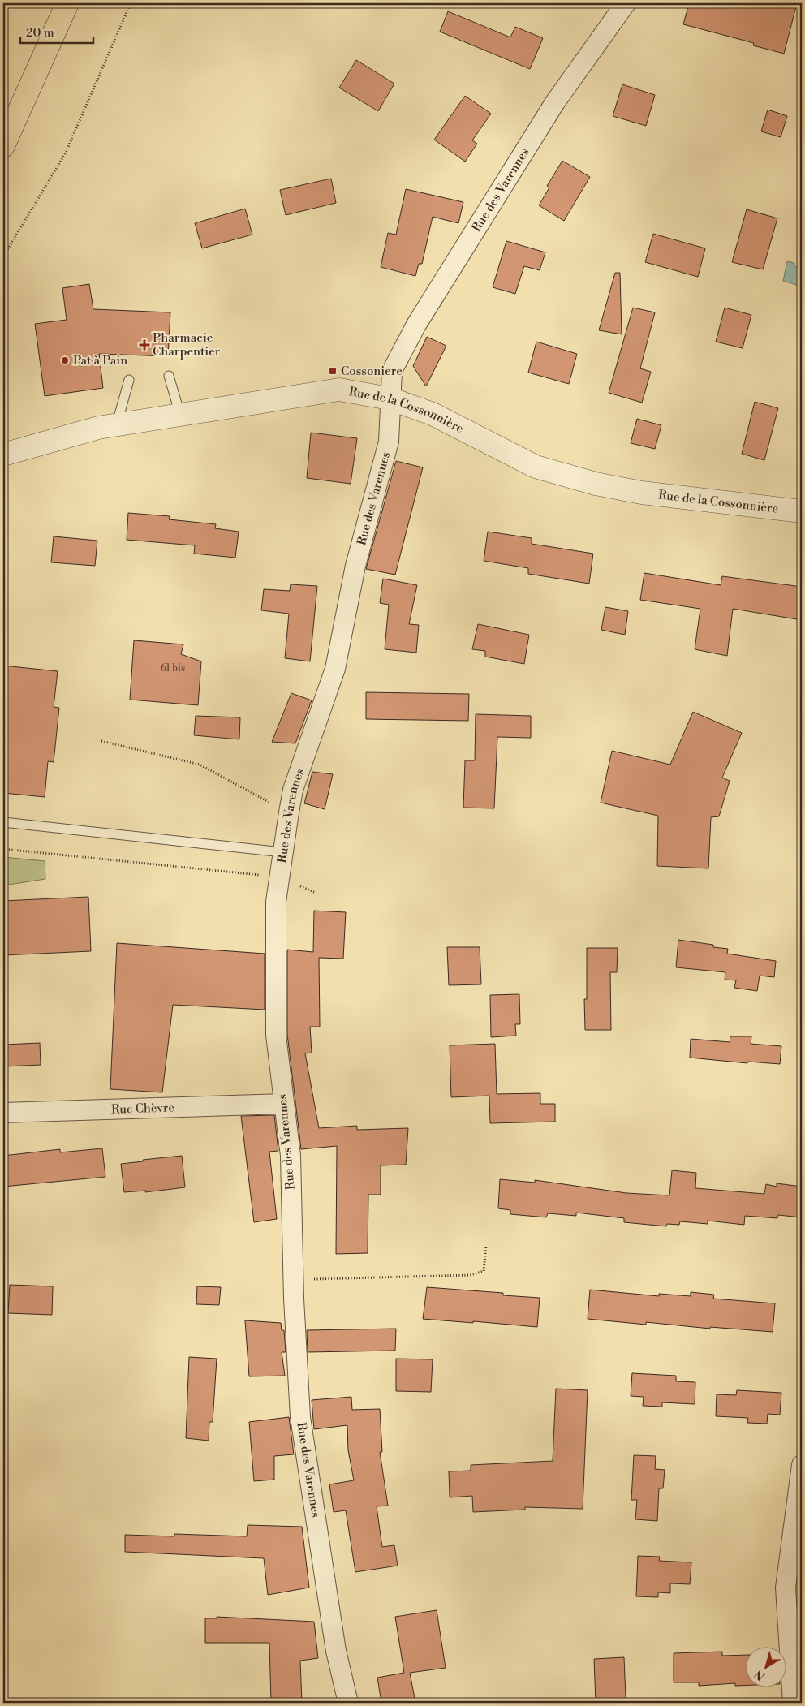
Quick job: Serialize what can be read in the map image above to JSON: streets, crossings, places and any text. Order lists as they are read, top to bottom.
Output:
{
  "streets": {
    "street": ["Rue des Varennes", "Rue de la Cossonnière", "Rue Chèvre"]
  },
  "crossings": [
    ["Rue des Varennes", "Rue de la Cossonnière"],
    ["Rue des Varennes", "Rue Chèvre"]
  ],
  "places": {
    "health": ["Pharmacie Charpentier"],
    "other": ["Pat à Pain"],
    "transit": ["Cossoniere"]
  },
  "house_numbers": ["61 bis"],
  "scale_bar": "20 m",
  "north": "bottom left"
}
